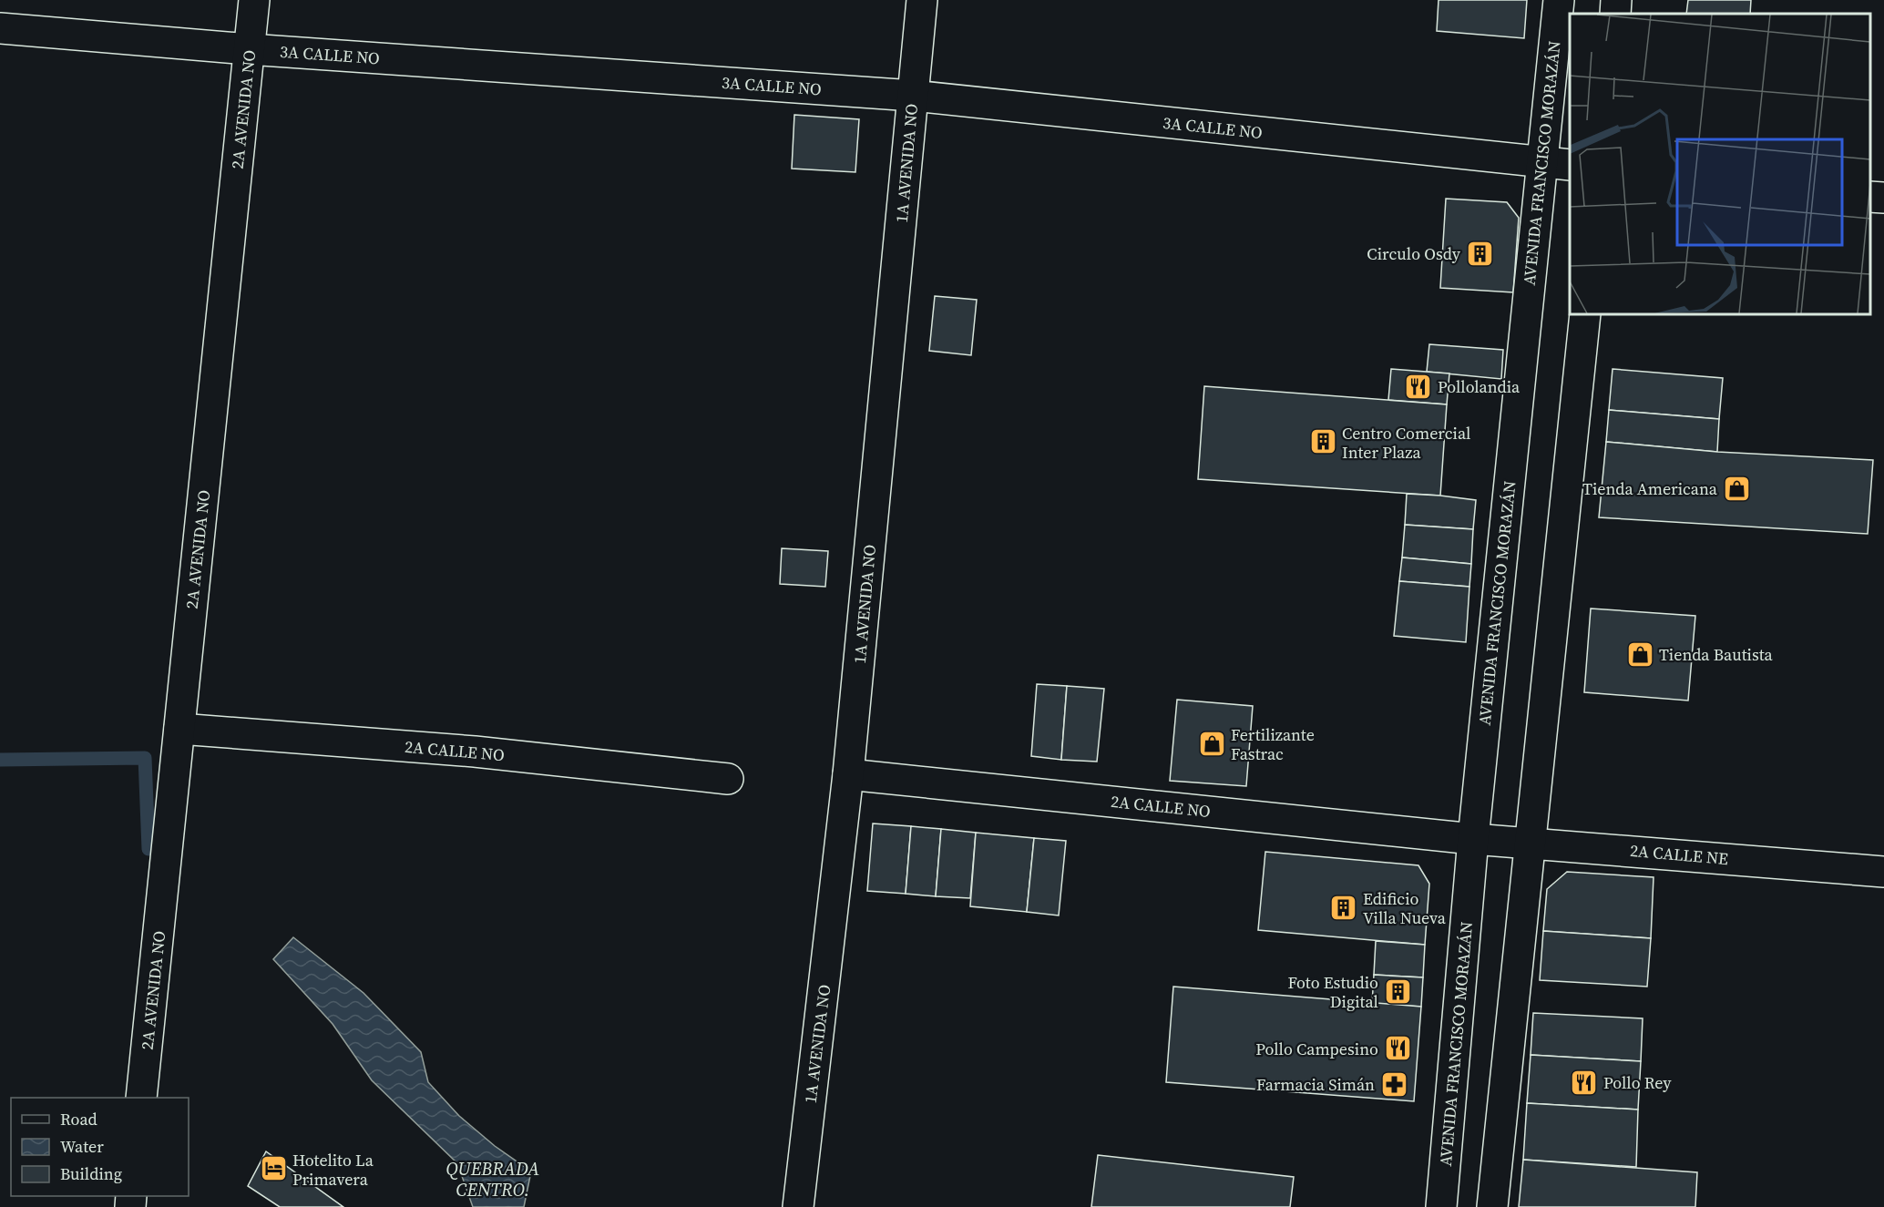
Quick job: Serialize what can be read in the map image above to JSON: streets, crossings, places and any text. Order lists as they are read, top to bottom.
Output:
{
  "streets": {
    "street": [
      "3A CALLE NO",
      "2A AVENIDA NO",
      "1A AVENIDA NO",
      "AVENIDA FRANCISCO MORAZÁN",
      "2A CALLE NO",
      "2A CALLE NE"
    ]
  },
  "crossings": [
    ["3A CALLE NO", "2A AVENIDA NO"],
    ["3A CALLE NO", "1A AVENIDA NO"],
    ["3A CALLE NO", "AVENIDA FRANCISCO MORAZÁN"],
    ["2A AVENIDA NO", "2A CALLE NO"],
    ["1A AVENIDA NO", "2A CALLE NO"],
    ["AVENIDA FRANCISCO MORAZÁN", "2A CALLE NO"],
    ["AVENIDA FRANCISCO MORAZÁN", "2A CALLE NE"],
    ["2A CALLE NO", "2A CALLE NE"]
  ],
  "water": ["QUEBRADA CENTRO."],
  "places": {
    "building": [
      "Circulo Osdy",
      "Centro Comercial Inter Plaza",
      "Edificio Villa Nueva",
      "Foto Estudio Digital"
    ],
    "restaurant": ["Pollolandia", "Pollo Campesino", "Pollo Rey"],
    "shop": ["Tienda Americana", "Tienda Bautista", "Fertilizante Fastrac"],
    "pharmacy": ["Farmacia Simán"],
    "hotel": ["Hotelito La Primavera"]
  },
  "legend": ["Road", "Water", "Building"]
}
